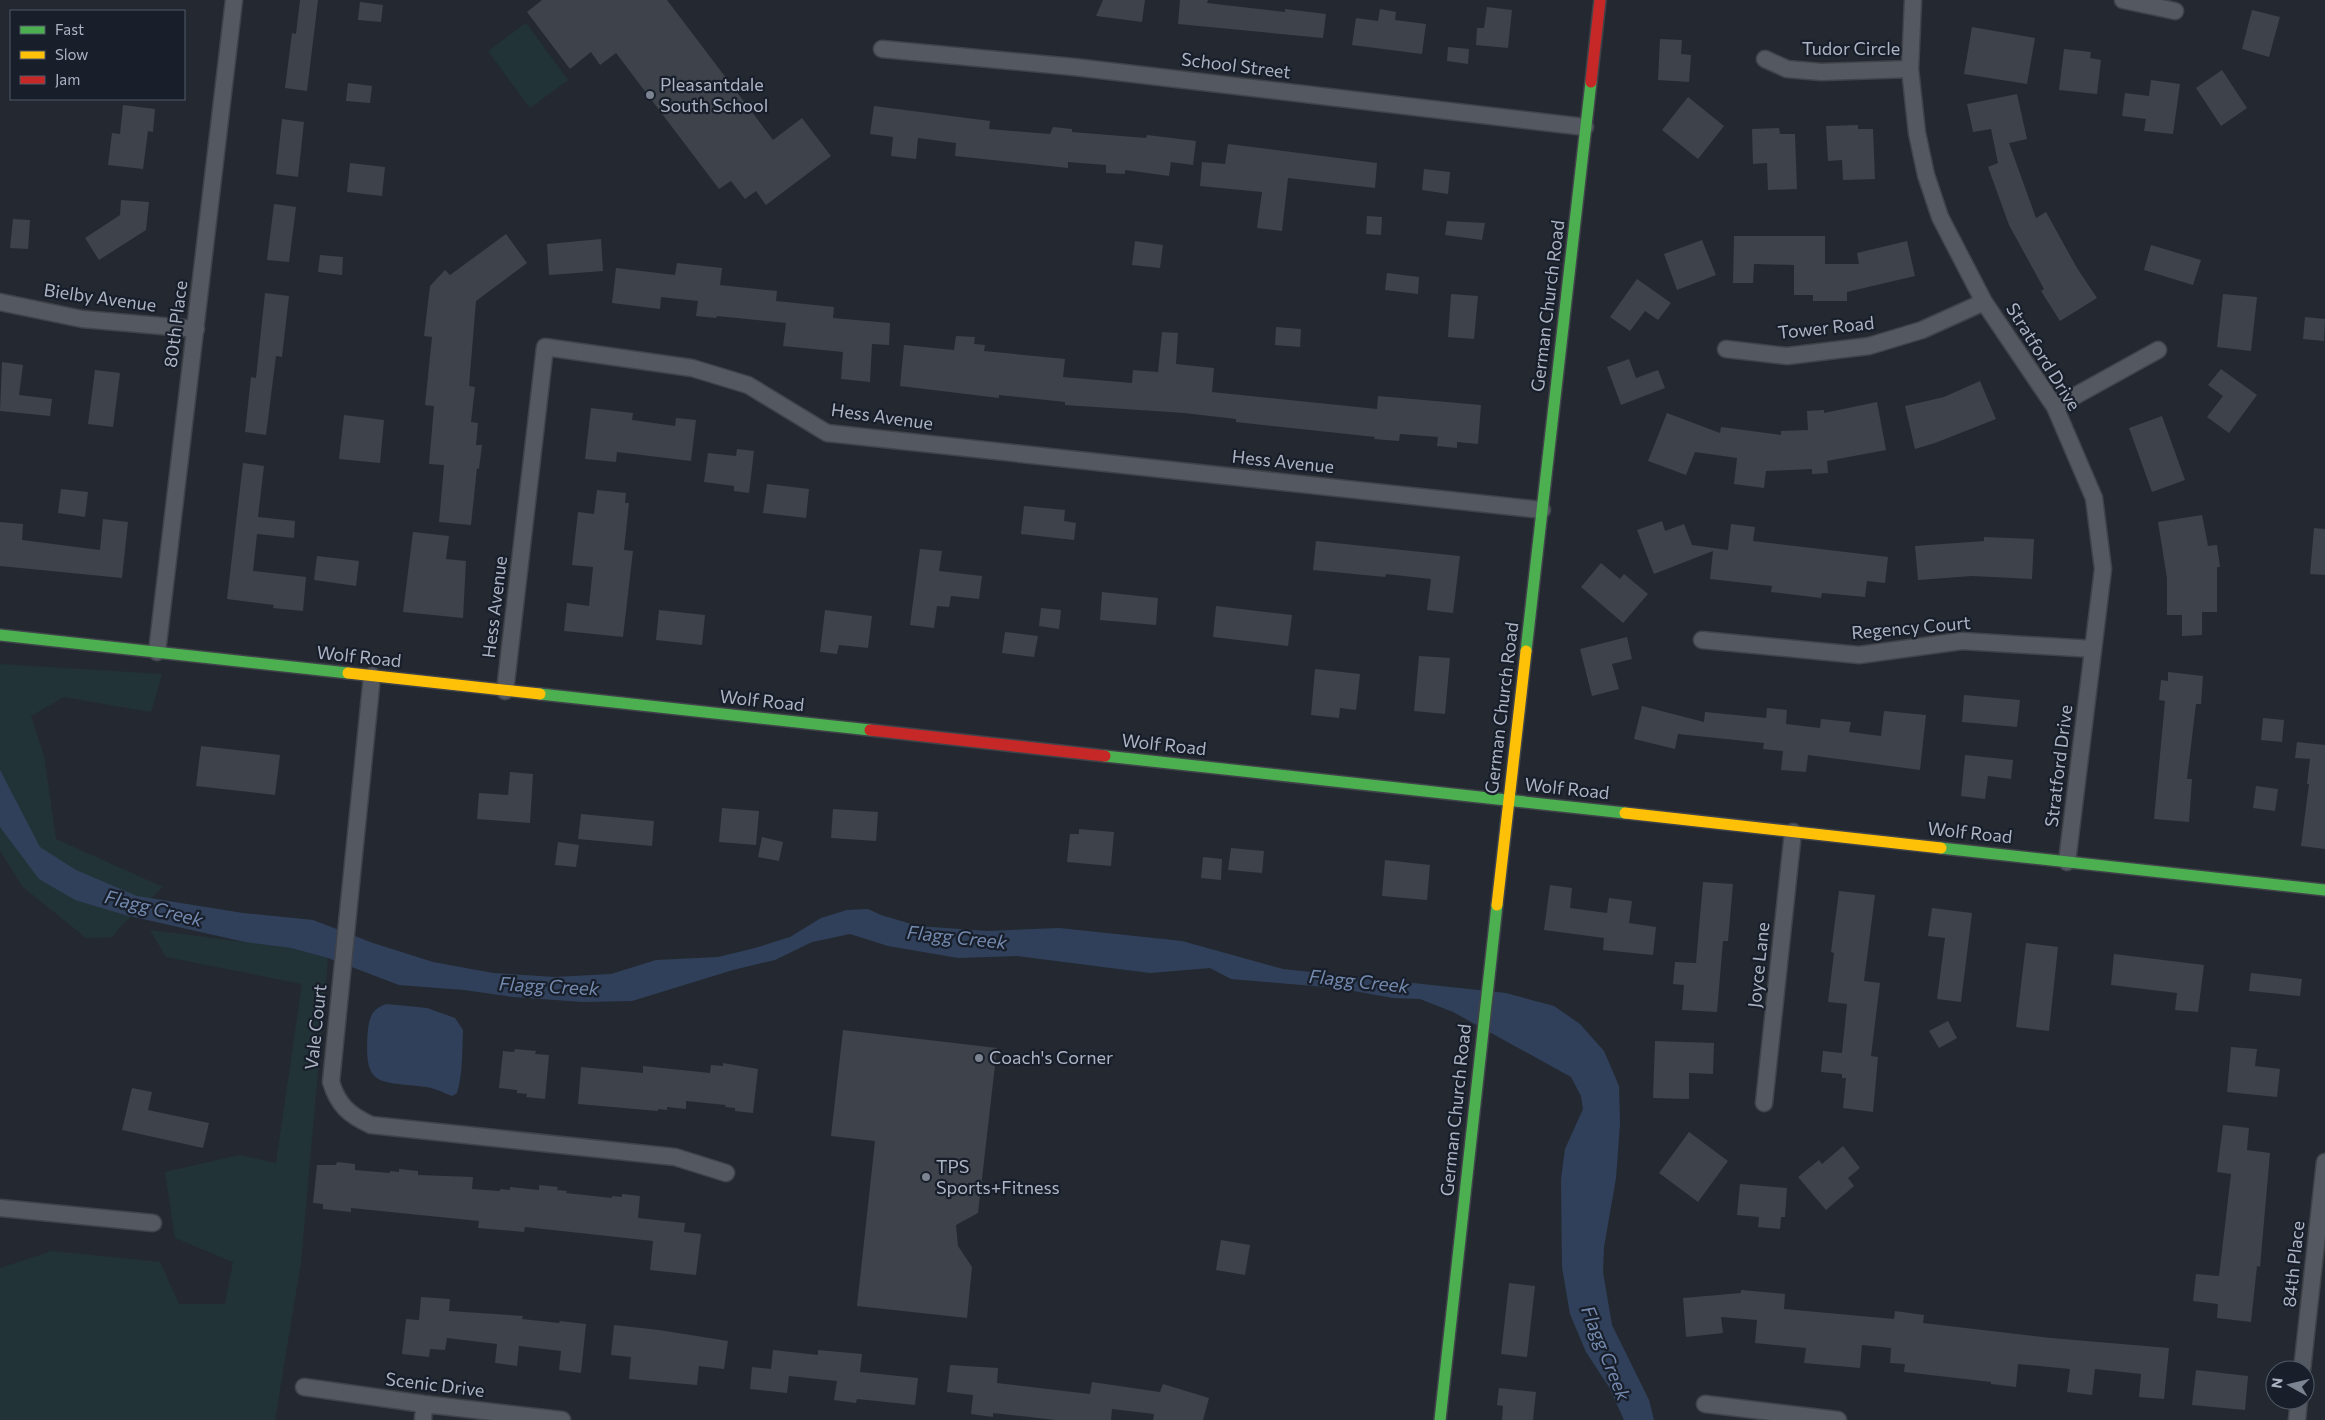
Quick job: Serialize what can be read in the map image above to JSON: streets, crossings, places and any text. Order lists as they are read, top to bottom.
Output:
{
  "streets": {
    "street": [
      "Tudor Circle",
      "School Street",
      "Bielby Avenue",
      "German Church Road",
      "80th Place",
      "Tower Road",
      "Stratford Drive",
      "Hess Avenue",
      "Regency Court",
      "Wolf Road",
      "Joyce Lane",
      "Vale Court",
      "84th Place",
      "Scenic Drive"
    ]
  },
  "crossings": [
    ["Tudor Circle", "Stratford Drive"],
    ["School Street", "German Church Road"],
    ["Bielby Avenue", "80th Place"],
    ["German Church Road", "Hess Avenue"],
    ["German Church Road", "Wolf Road"],
    ["80th Place", "Wolf Road"],
    ["Tower Road", "Stratford Drive"],
    ["Stratford Drive", "Regency Court"],
    ["Stratford Drive", "Wolf Road"],
    ["Hess Avenue", "Wolf Road"],
    ["Wolf Road", "Joyce Lane"],
    ["Wolf Road", "Vale Court"]
  ],
  "water": ["Flagg Creek"],
  "places": ["Pleasantdale South School", "Coach's Corner", "TPS Sports+Fitness"],
  "legend": ["Fast", "Slow", "Jam"],
  "north": "left"
}
